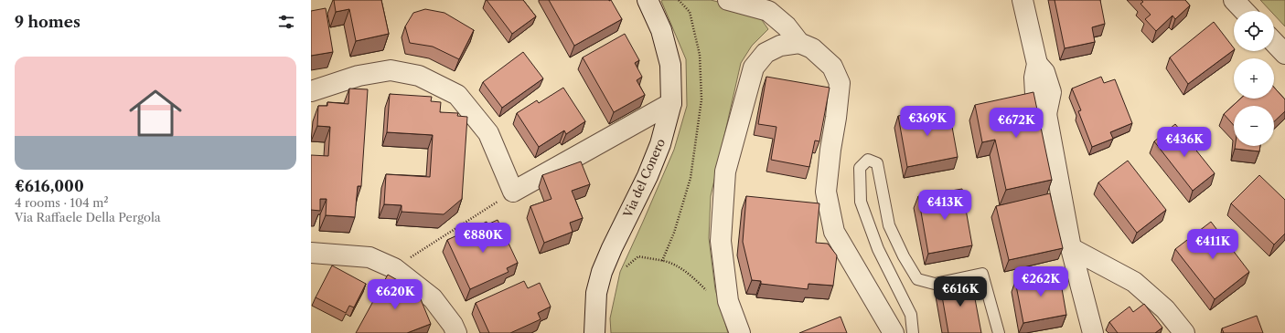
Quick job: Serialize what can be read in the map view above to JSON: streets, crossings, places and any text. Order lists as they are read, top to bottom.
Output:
{
  "streets": {
    "street": ["Via del Conero"]
  },
  "page": {
    "heading": "9 homes",
    "map_buttons": ["+", "−"],
    "list": [
      {
        "name": "€616,000",
        "note": "4 rooms · 104 m² · Via Raffaele Della Pergola"
      }
    ],
    "price": [
      "€369K",
      "€672K",
      "€436K",
      "€413K",
      "€880K",
      "€411K",
      "€262K",
      "€616K",
      "€620K"
    ]
  }
}
